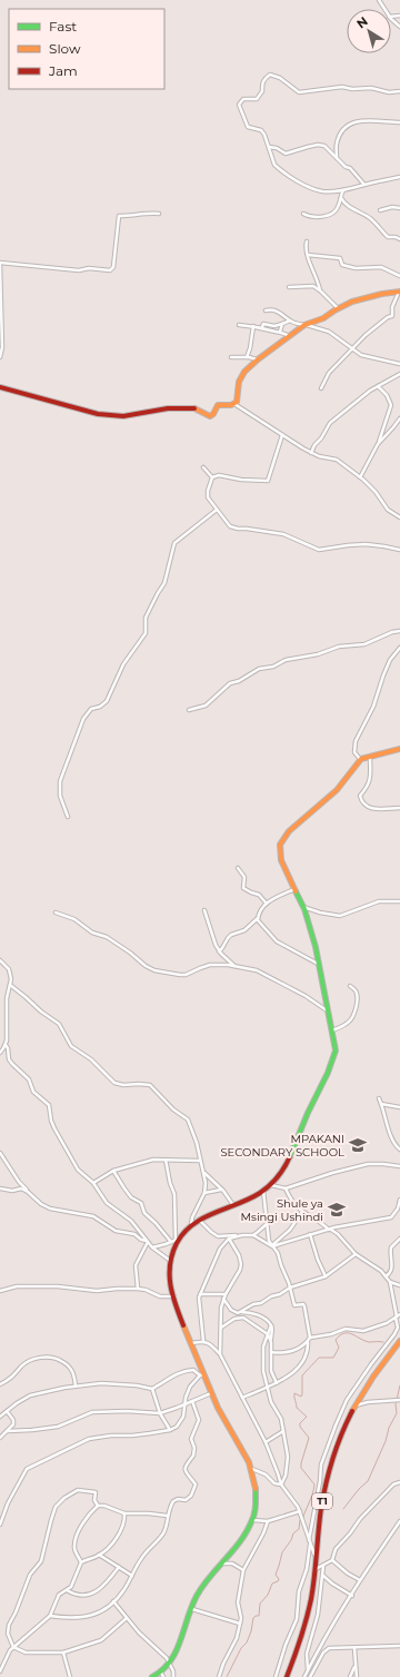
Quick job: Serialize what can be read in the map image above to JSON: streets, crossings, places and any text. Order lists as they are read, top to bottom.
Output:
{
  "streets": {
    "main road": ["T1"]
  },
  "places": {
    "school or university": ["MPAKANI SECONDARY SCHOOL", "Shule ya Msingi Ushindi"]
  },
  "legend": ["Fast", "Slow", "Jam"],
  "north": "top left"
}
